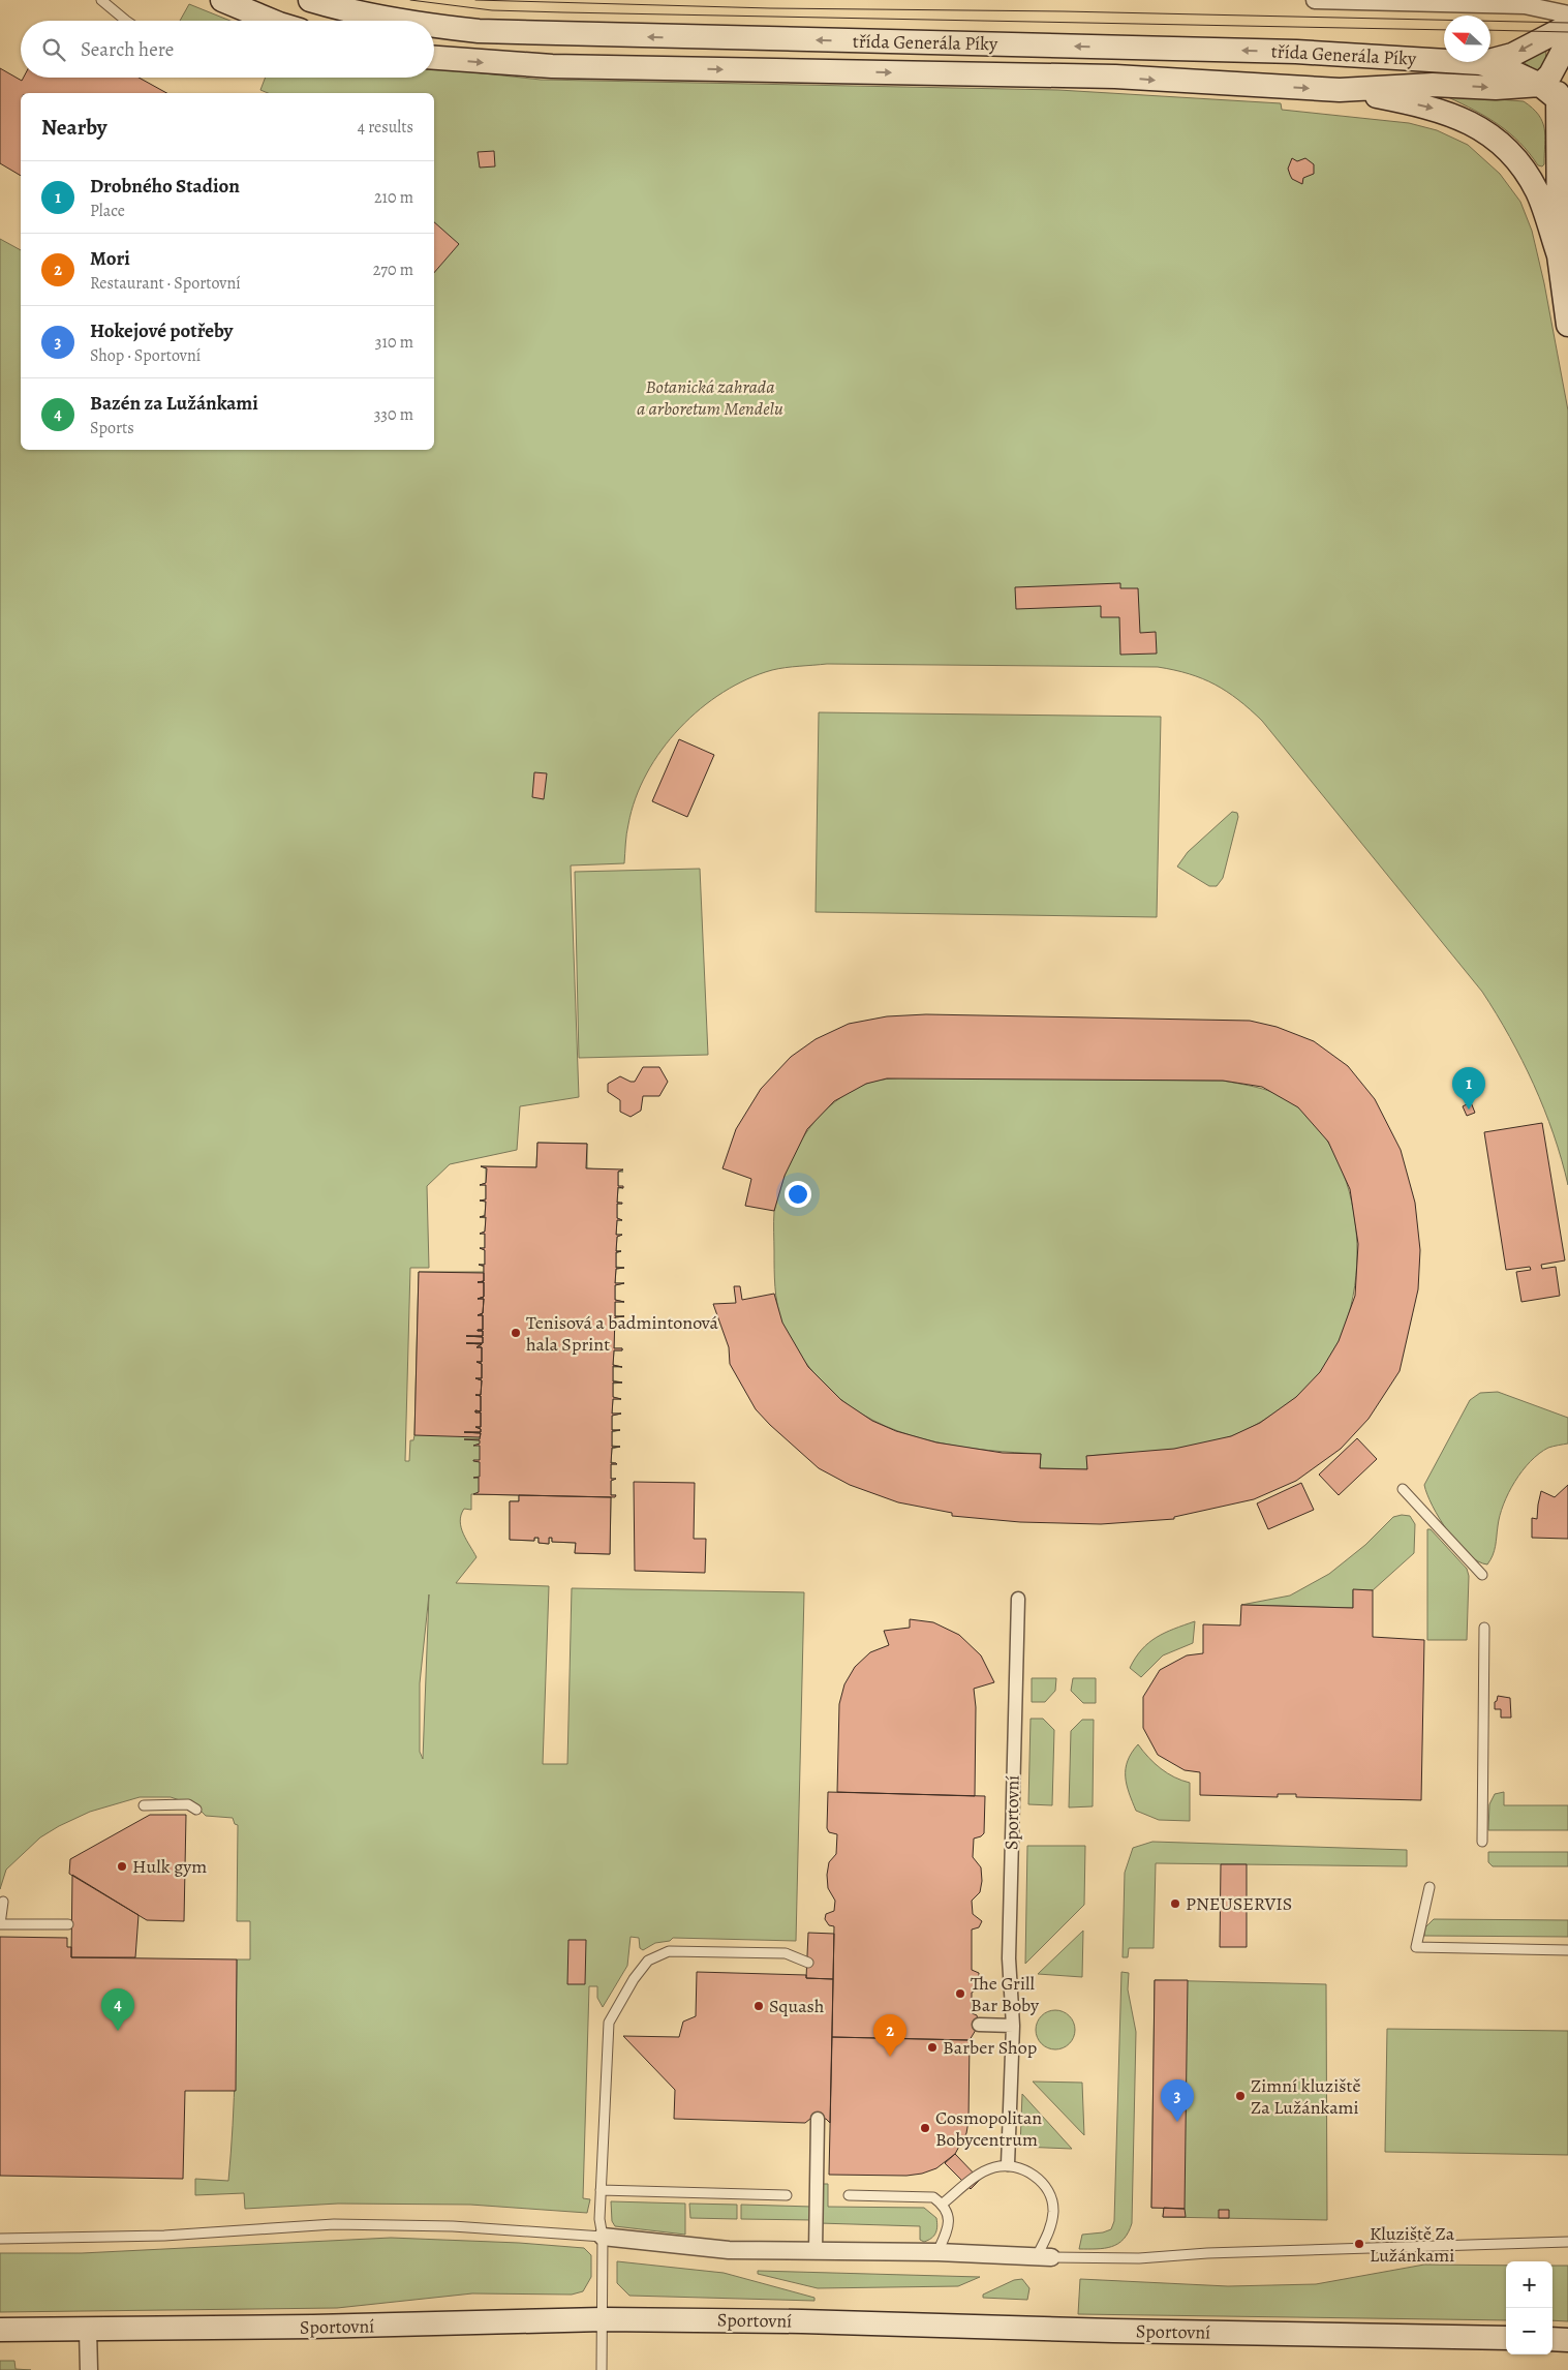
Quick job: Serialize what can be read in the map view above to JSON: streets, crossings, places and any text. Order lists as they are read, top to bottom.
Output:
{
  "streets": {
    "main road": ["třída Generála Píky", "Sportovní"]
  },
  "parks": ["Botanická zahrada a arboretum Mendelu"],
  "places": [
    "Tenisová a badmintonová hala Sprint",
    "Hulk gym",
    "PNEUSERVIS",
    "The Grill Bar Boby",
    "Squash",
    "Barber Shop",
    "Zimní kluziště Za Lužánkami",
    "Cosmopolitan Bobycentrum",
    "Kluziště Za Lužánkami"
  ],
  "north": "left",
  "page": {
    "search": "Search here",
    "heading": ["Nearby", "4 results"],
    "list": [
      {
        "mark": "1",
        "name": "Drobného Stadion",
        "note": "Place",
        "value": "210 m"
      },
      {
        "mark": "2",
        "name": "Mori",
        "note": "Restaurant · Sportovní",
        "value": "270 m"
      },
      {
        "mark": "3",
        "name": "Hokejové potřeby",
        "note": "Shop · Sportovní",
        "value": "310 m"
      },
      {
        "mark": "4",
        "name": "Bazén za Lužánkami",
        "note": "Sports",
        "value": "330 m"
      }
    ],
    "pins": [
      "1",
      "4",
      "2",
      "3"
    ],
    "map_buttons": ["+", "−"]
  }
}
